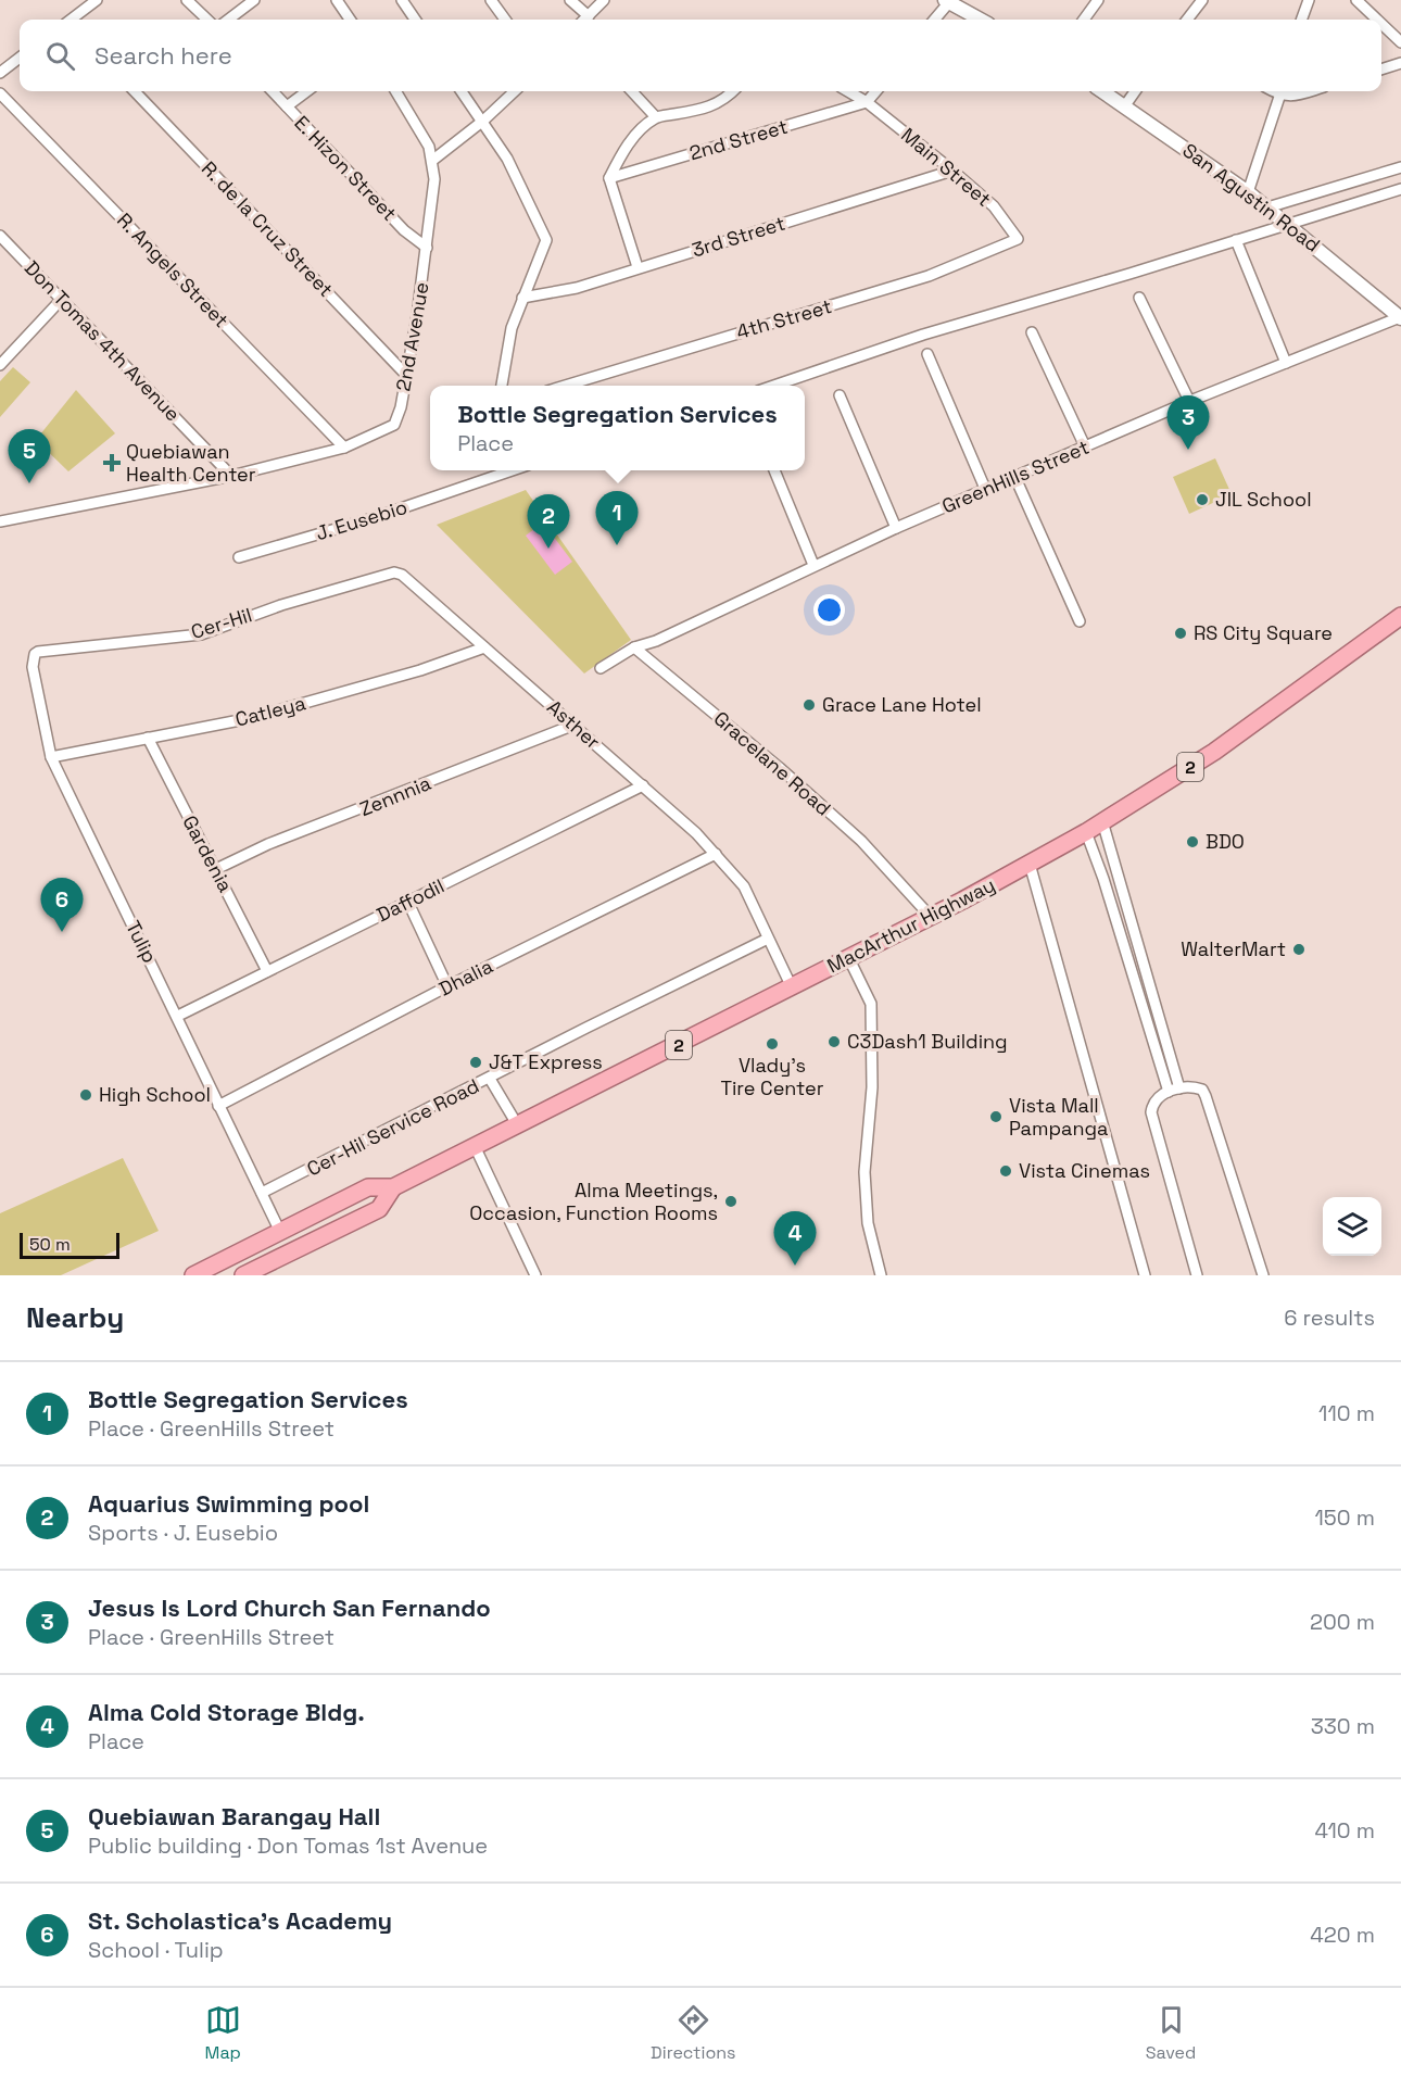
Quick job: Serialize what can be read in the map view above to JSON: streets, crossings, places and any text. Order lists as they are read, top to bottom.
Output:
{
  "streets": {
    "highway": ["2", "MacArthur Highway"],
    "street": [
      "2nd Street",
      "Main Street",
      "E. Hizon Street",
      "San Agustin Road",
      "R. de la Cruz Street",
      "3rd Street",
      "R. Angels Street",
      "4th Street",
      "2nd Avenue",
      "Don Tomas 4th Avenue",
      "GreenHills Street",
      "J. Eusebio",
      "Cer-Hil",
      "Catleya",
      "Asther",
      "Gracelane Road",
      "Zennnia",
      "Gardenia",
      "Daffodil",
      "Tulip",
      "Dhalia",
      "Cer-Hil Service Road"
    ]
  },
  "crossings": [
    ["2nd Street", "Main Street"],
    ["Main Street", "3rd Street"],
    ["Main Street", "4th Street"],
    ["E. Hizon Street", "2nd Avenue"],
    ["San Agustin Road", "GreenHills Street"],
    ["R. de la Cruz Street", "2nd Avenue"],
    ["R. Angels Street", "2nd Avenue"],
    ["2nd Avenue", "Don Tomas 4th Avenue"],
    ["GreenHills Street", "Gracelane Road"],
    ["Cer-Hil", "Asther"],
    ["Cer-Hil", "Tulip"],
    ["Catleya", "Asther"],
    ["Catleya", "Gardenia"],
    ["Catleya", "Tulip"],
    ["Asther", "Zennnia"],
    ["Asther", "Daffodil"],
    ["Asther", "MacArthur Highway"],
    ["Asther", "Dhalia"],
    ["Asther", "Cer-Hil Service Road"],
    ["Gracelane Road", "MacArthur Highway"],
    ["Zennnia", "Gardenia"],
    ["Gardenia", "Daffodil"],
    ["Daffodil", "Tulip"],
    ["MacArthur Highway", "Tulip"],
    ["Tulip", "Dhalia"],
    ["Tulip", "Cer-Hil Service Road"]
  ],
  "places": {
    "health": ["Quebiawan Health Center"],
    "other": [
      "JIL School",
      "RS City Square",
      "Grace Lane Hotel",
      "BDO",
      "WalterMart",
      "C3Dash1 Building",
      "Vlady's Tire Center",
      "J&T Express",
      "High School",
      "Vista Mall Pampanga",
      "Vista Cinemas",
      "Alma Meetings, Occasion, Function Rooms"
    ]
  },
  "scale_bar": "50 m",
  "page": {
    "search": "Search here",
    "popup": ["Bottle Segregation Services", "Place"],
    "pins": [
      "3",
      "5",
      "1",
      "2",
      "6",
      "4"
    ],
    "scale": "50 m",
    "heading": ["Nearby", "6 results"],
    "list": [
      {
        "mark": "1",
        "name": "Bottle Segregation Services",
        "note": "Place · GreenHills Street",
        "value": "110 m"
      },
      {
        "mark": "2",
        "name": "Aquarius Swimming pool",
        "note": "Sports · J. Eusebio",
        "value": "150 m"
      },
      {
        "mark": "3",
        "name": "Jesus Is Lord Church San Fernando",
        "note": "Place · GreenHills Street",
        "value": "200 m"
      },
      {
        "mark": "4",
        "name": "Alma Cold Storage Bldg.",
        "note": "Place",
        "value": "330 m"
      },
      {
        "mark": "5",
        "name": "Quebiawan Barangay Hall",
        "note": "Public building · Don Tomas 1st Avenue",
        "value": "410 m"
      },
      {
        "mark": "6",
        "name": "St. Scholastica's Academy",
        "note": "School · Tulip",
        "value": "420 m"
      }
    ],
    "nav": ["Map", "Directions", "Saved"]
  }
}
